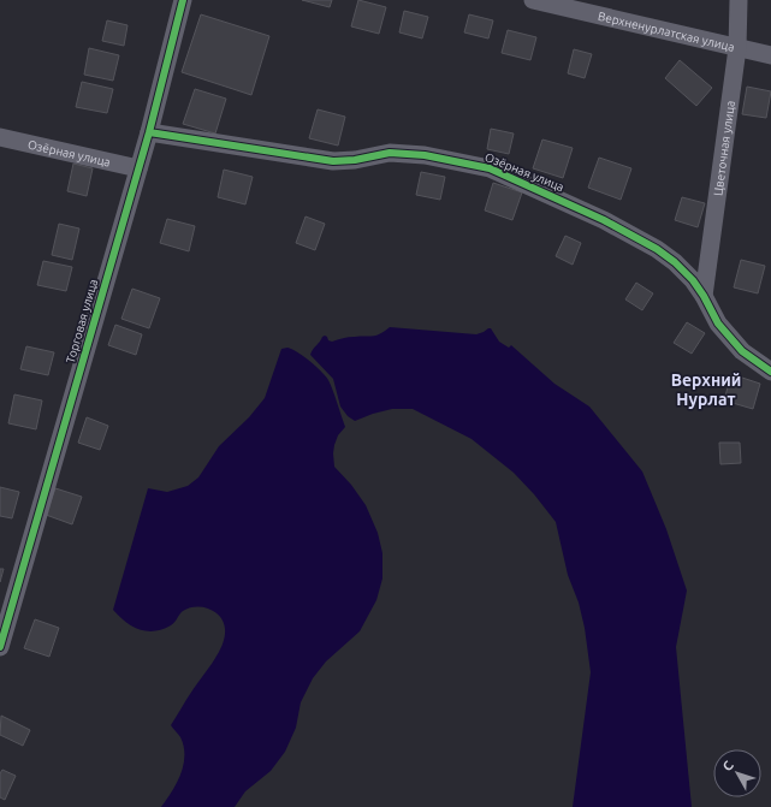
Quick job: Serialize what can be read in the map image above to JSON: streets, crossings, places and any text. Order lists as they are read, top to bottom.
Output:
{
  "streets": {
    "street": [
      "Верхненурлатская улица",
      "Цветочная улица",
      "Озёрная улица",
      "Торговая улица"
    ]
  },
  "crossings": [
    ["Верхненурлатская улица", "Цветочная улица"],
    ["Цветочная улица", "Озёрная улица"],
    ["Озёрная улица", "Торговая улица"]
  ],
  "districts": ["Верхний Нурлат"],
  "north": "top left"
}
